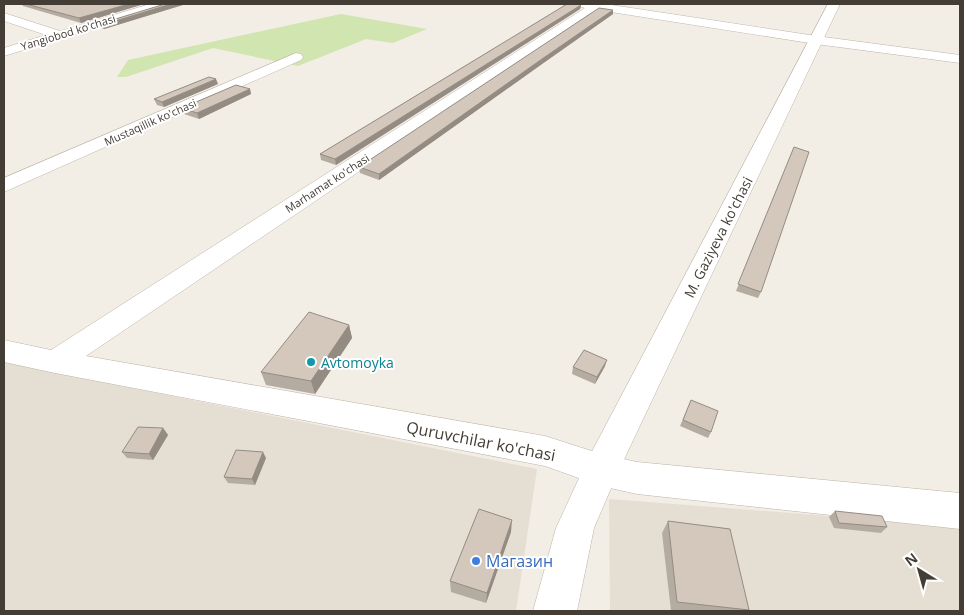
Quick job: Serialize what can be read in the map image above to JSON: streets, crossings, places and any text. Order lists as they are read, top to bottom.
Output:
{
  "streets": {
    "street": [
      "Yangiobod ko'chasi",
      "Mustaqillik ko'chasi",
      "Marhamat ko'chasi",
      "M. Gaziyeva ko'chasi",
      "Quruvchilar ko'chasi"
    ]
  },
  "crossings": [
    ["Marhamat ko'chasi", "Quruvchilar ko'chasi"],
    ["M. Gaziyeva ko'chasi", "Quruvchilar ko'chasi"]
  ],
  "places": ["Avtomoyka", "Магазин"],
  "north": "top left"
}
